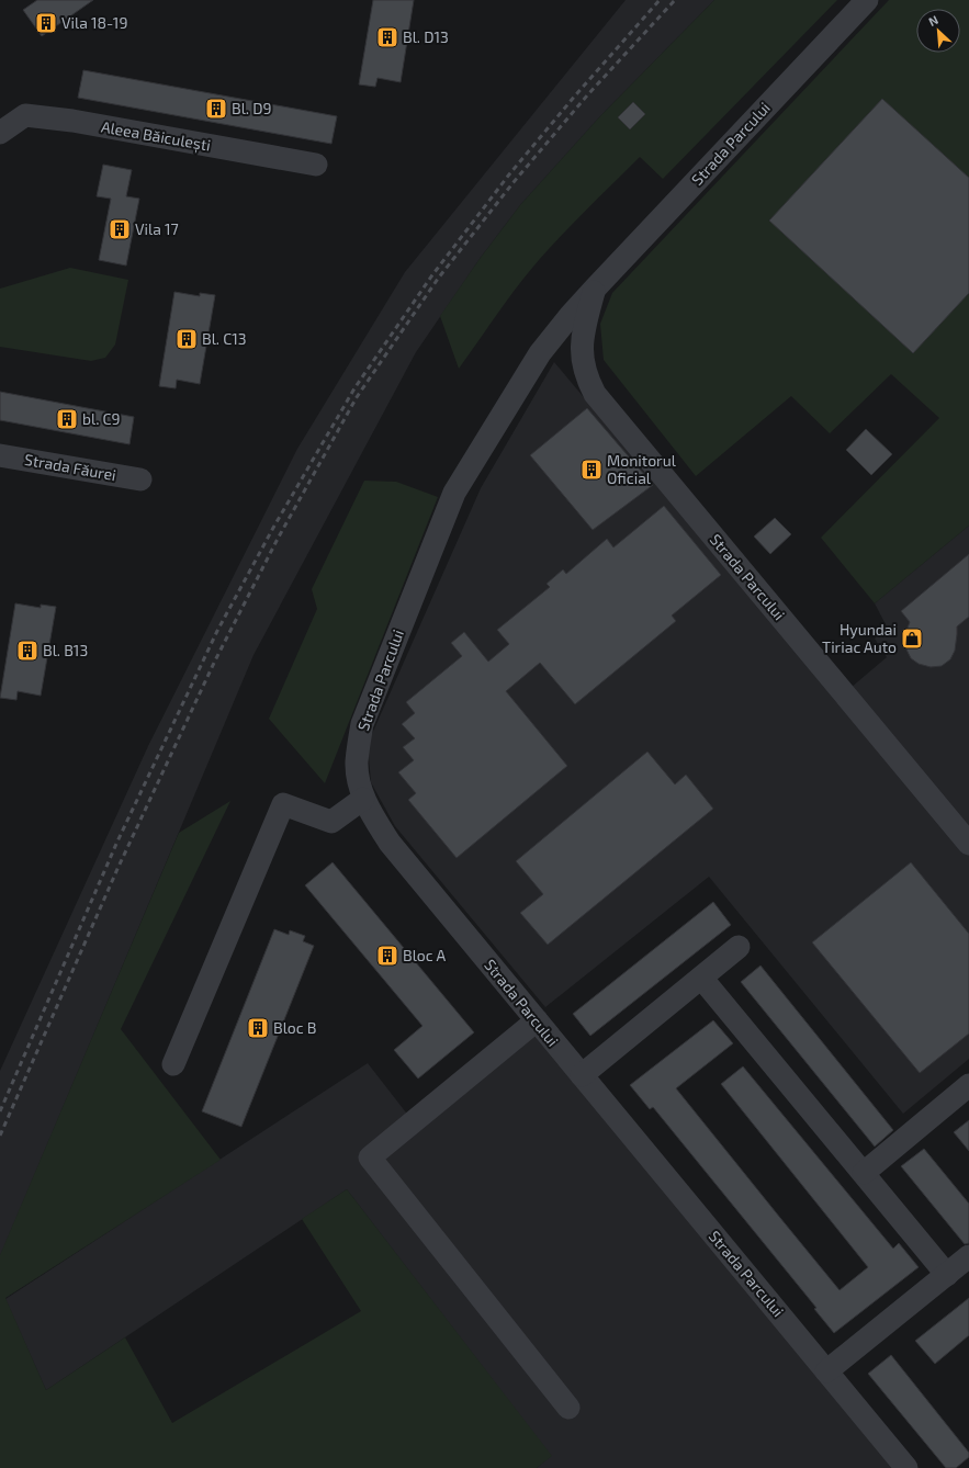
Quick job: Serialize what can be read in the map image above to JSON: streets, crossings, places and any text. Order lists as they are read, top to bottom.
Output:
{
  "streets": {
    "street": ["Aleea Băiculești", "Strada Parcului", "Strada Făurei"]
  },
  "places": {
    "building": [
      "Vila 18-19",
      "Bl. D13",
      "Bl. D9",
      "Vila 17",
      "Bl. C13",
      "bl. C9",
      "Monitorul Oficial",
      "Bl. B13",
      "Bloc A",
      "Bloc B"
    ],
    "shop": ["Hyundai Tiriac Auto"]
  },
  "north": "top left"
}
